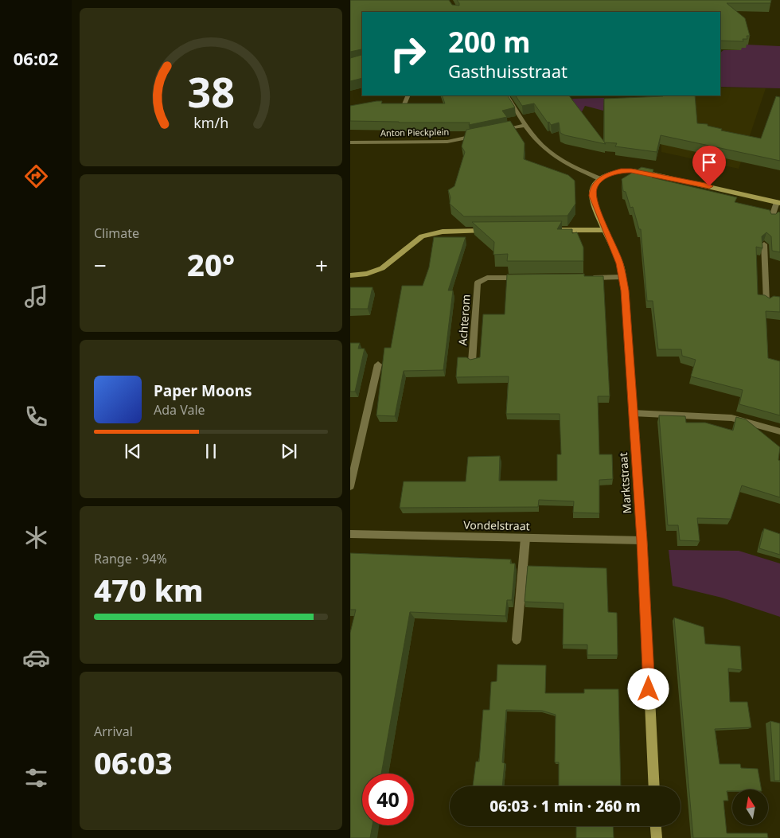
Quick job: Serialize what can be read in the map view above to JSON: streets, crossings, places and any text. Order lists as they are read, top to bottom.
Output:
{
  "streets": {
    "street": [
      "Anton Pieckplein",
      "Achterom",
      "Marktstraat",
      "Vondelstraat"
    ]
  },
  "crossings": [
    ["Marktstraat", "Vondelstraat"]
  ],
  "north": "top",
  "page": {
    "tabs": "06:02",
    "turn": ["200 m", "Gasthuisstraat"],
    "tile": [
      "Climate",
      ["Range · 94%", "470 km"],
      ["Arrival", "06:03"]
    ],
    "heat": ["−", "20°", "+"],
    "song": ["Paper Moons", "Ada Vale"],
    "limit": "40",
    "trip": "06:03 · 1 min · 260 m",
    "gauge": ["38", "km/h"]
  }
}
